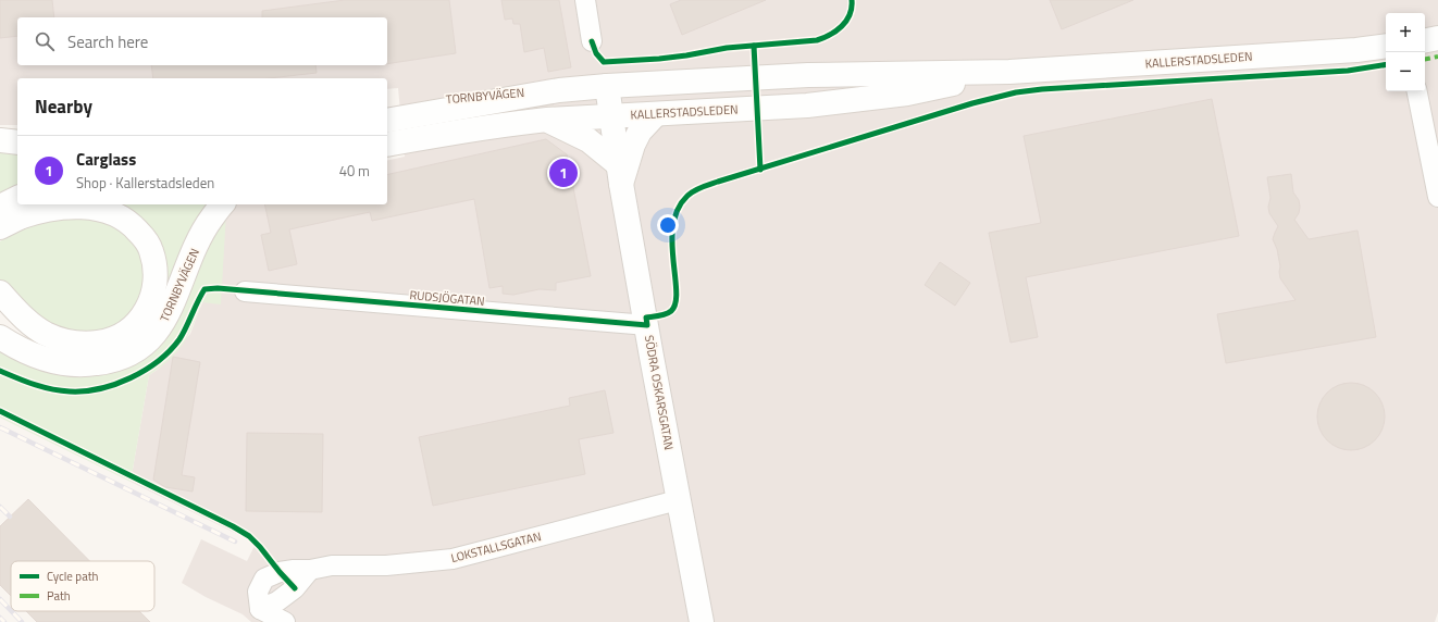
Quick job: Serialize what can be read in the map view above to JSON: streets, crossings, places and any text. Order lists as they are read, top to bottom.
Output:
{
  "streets": {
    "main road": ["KALLERSTADSLEDEN", "TORNBYVÄGEN", "SÖDRA OSKARSGATAN"],
    "street": ["RUDSJÖGATAN", "LOKSTALLSGATAN"]
  },
  "crossings": [
    ["KALLERSTADSLEDEN", "TORNBYVÄGEN"],
    ["KALLERSTADSLEDEN", "SÖDRA OSKARSGATAN"],
    ["RUDSJÖGATAN", "SÖDRA OSKARSGATAN"],
    ["SÖDRA OSKARSGATAN", "LOKSTALLSGATAN"]
  ],
  "legend": ["Cycle path", "Path"],
  "page": {
    "map_buttons": ["+", "−"],
    "search": "Search here",
    "heading": "Nearby",
    "list": [
      {
        "mark": "1",
        "name": "Carglass",
        "note": "Shop · Kallerstadsleden",
        "value": "40 m"
      }
    ],
    "pins": "1"
  }
}
